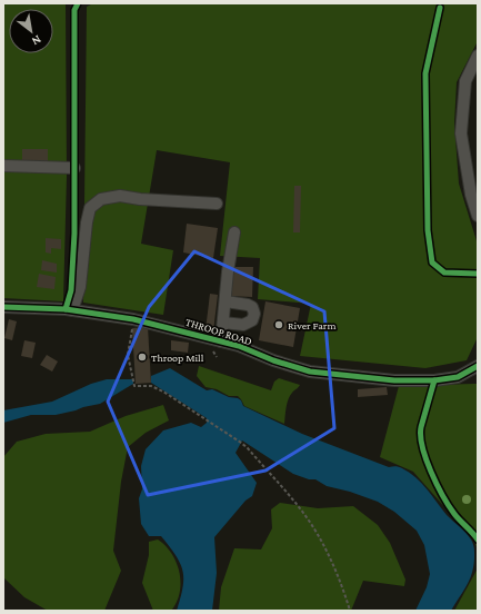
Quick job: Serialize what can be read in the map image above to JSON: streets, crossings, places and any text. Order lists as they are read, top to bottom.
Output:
{
  "streets": {
    "street": ["THROOP ROAD"]
  },
  "places": ["River Farm", "Throop Mill"],
  "north": "bottom right"
}
